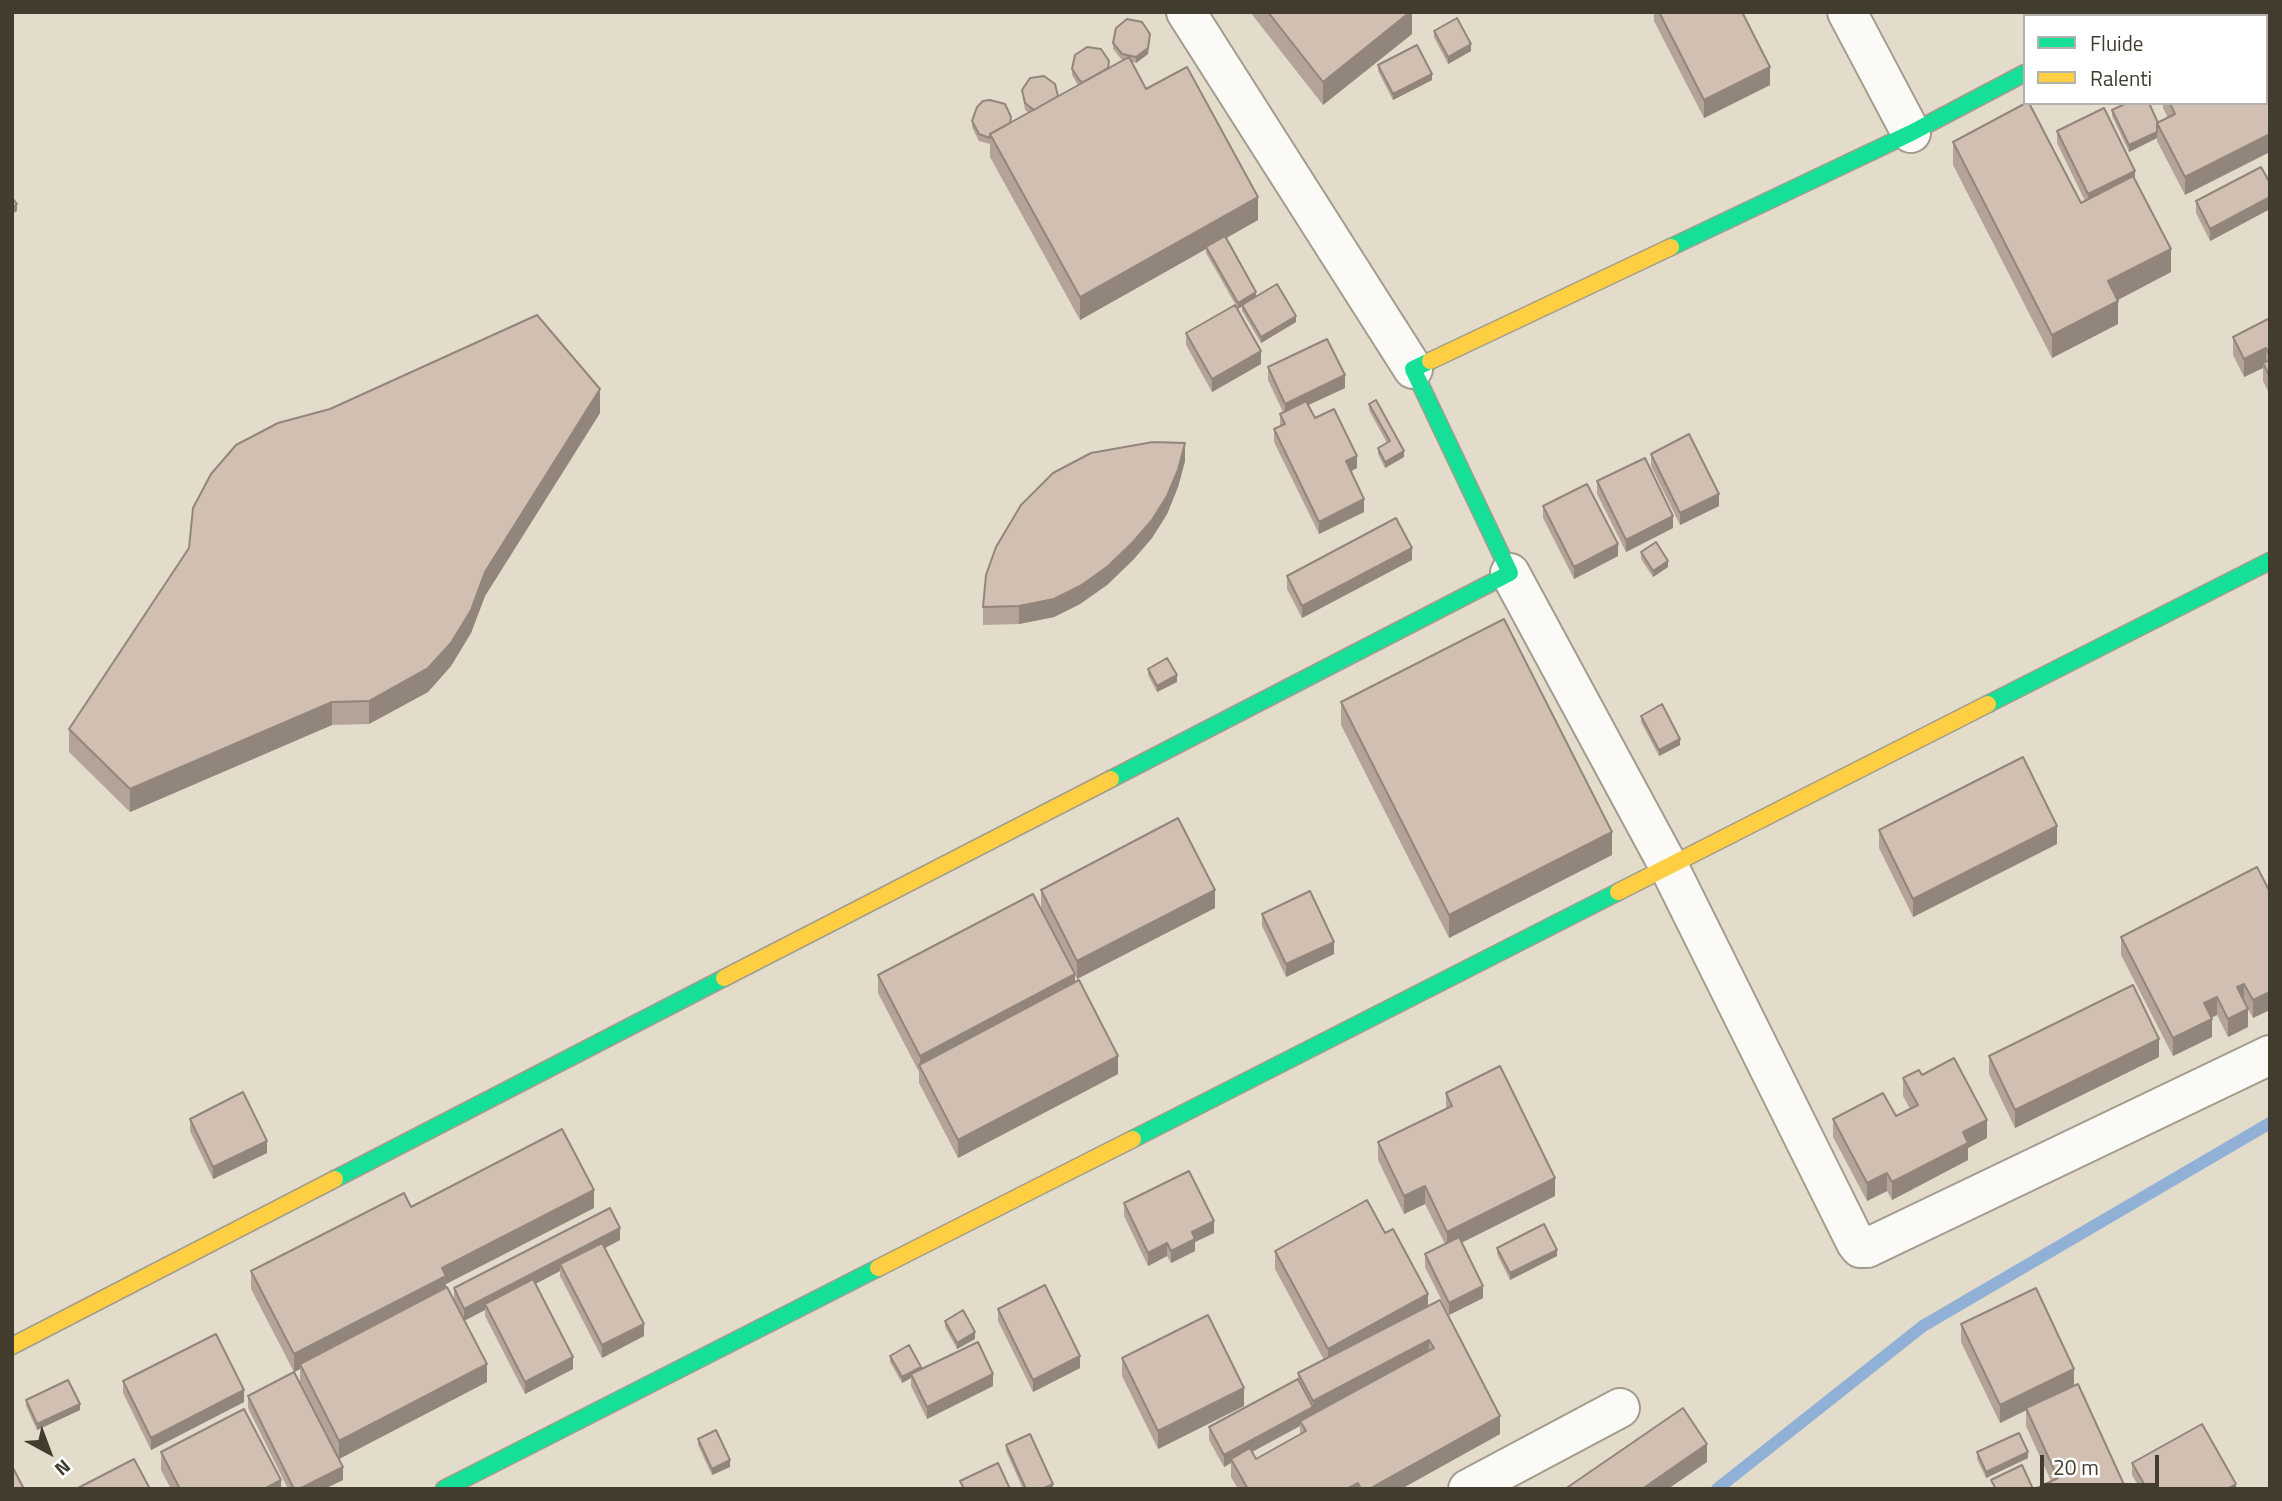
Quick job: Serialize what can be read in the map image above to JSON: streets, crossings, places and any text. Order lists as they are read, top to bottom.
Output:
{
  "legend": ["Fluide", "Ralenti"],
  "scale_bar": "20 m",
  "north": "bottom right"
}
